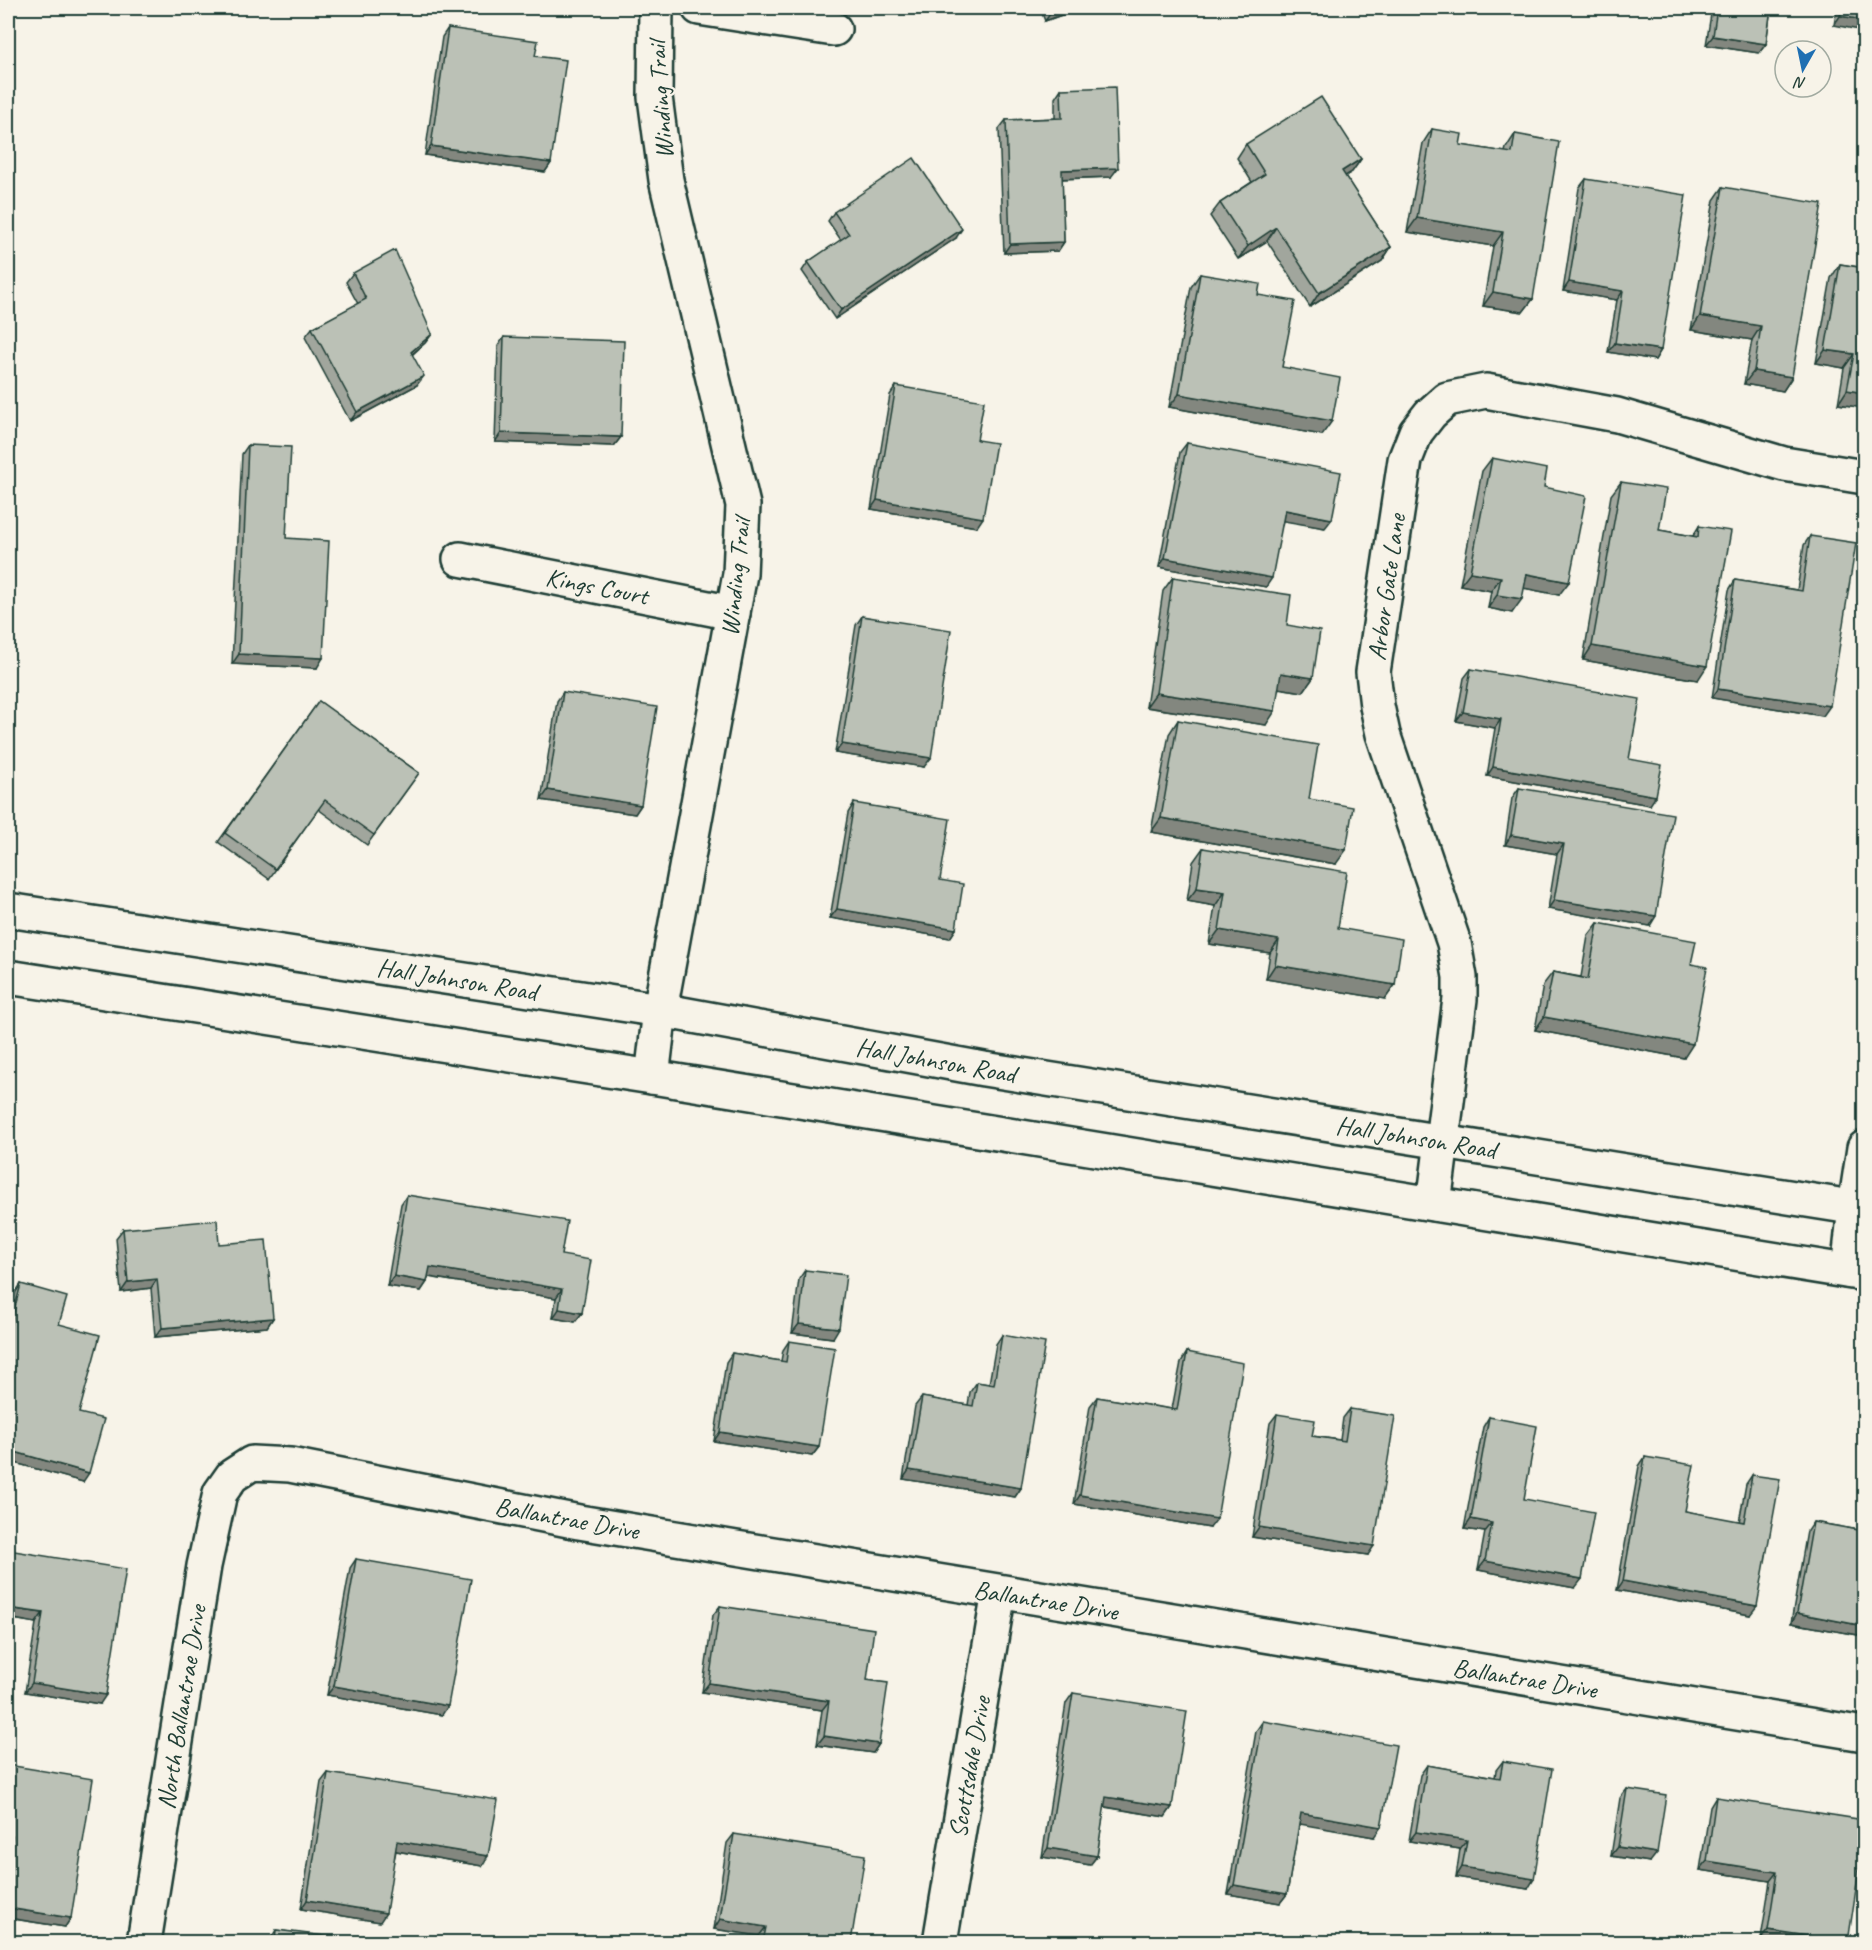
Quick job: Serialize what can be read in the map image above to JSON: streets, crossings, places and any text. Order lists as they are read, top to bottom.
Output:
{
  "streets": {
    "street": [
      "Winding Trail",
      "Kings Court",
      "Arbor Gate Lane",
      "Hall Johnson Road",
      "Ballantrae Drive",
      "North Ballantrae Drive",
      "Scottsdale Drive"
    ]
  },
  "crossings": [
    ["Winding Trail", "Kings Court"],
    ["Winding Trail", "Hall Johnson Road"],
    ["Arbor Gate Lane", "Hall Johnson Road"],
    ["Ballantrae Drive", "North Ballantrae Drive"],
    ["Ballantrae Drive", "Scottsdale Drive"]
  ],
  "north": "bottom"
}
